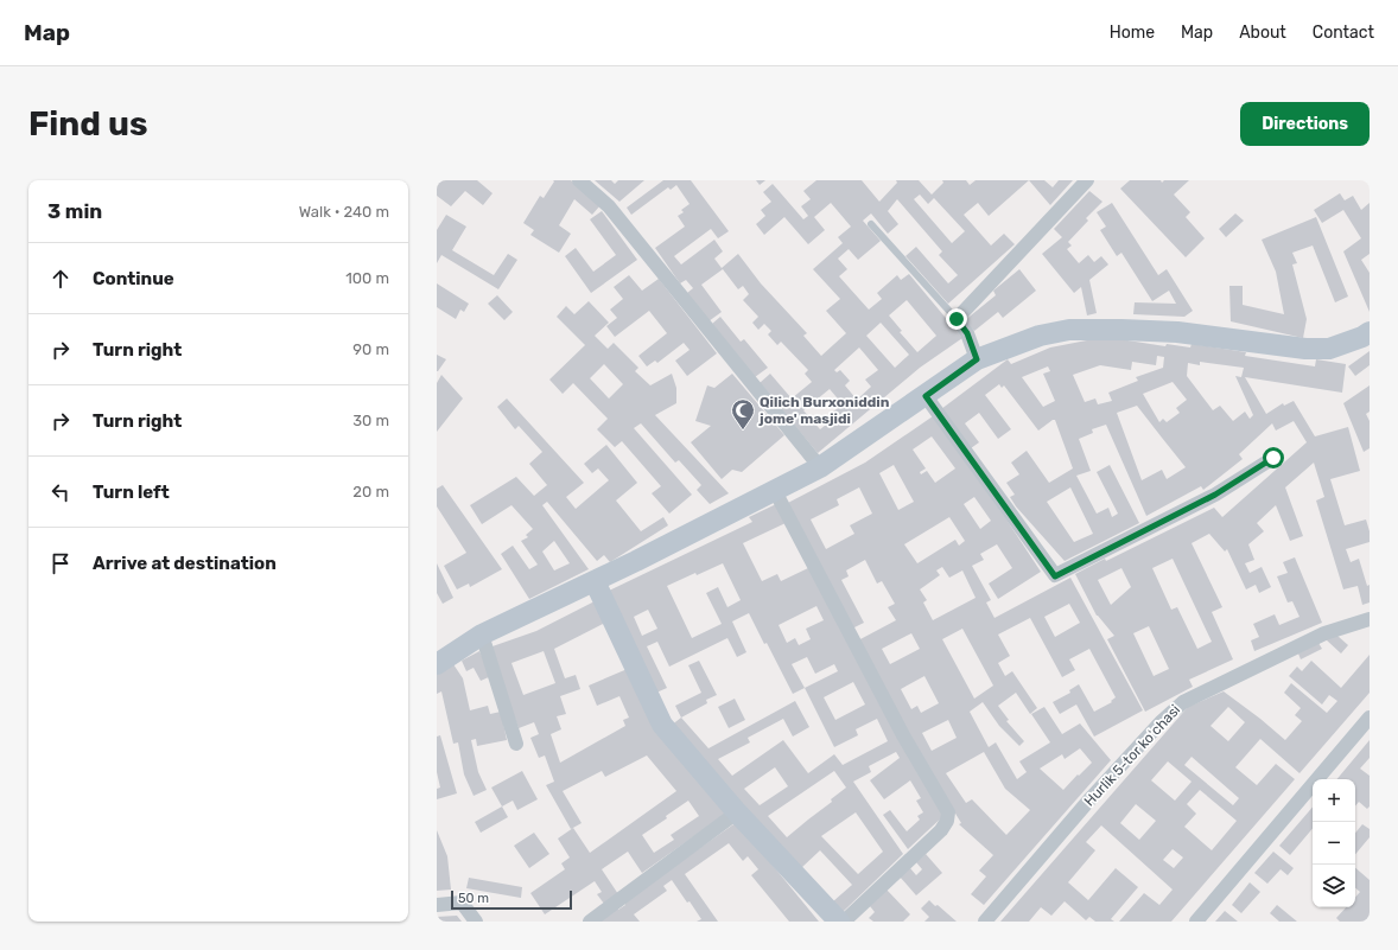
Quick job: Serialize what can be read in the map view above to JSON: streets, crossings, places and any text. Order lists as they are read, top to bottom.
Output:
{
  "streets": {
    "street": ["Hurlik 5-tor koʻchasi"]
  },
  "places": {
    "mosque": ["Qilich Burxoniddin jome' masjidi"]
  },
  "scale_bar": "50 m",
  "page": {
    "header": "Map",
    "nav": [
      "Home",
      "Map",
      "About",
      "Contact"
    ],
    "buttons": "Directions",
    "title": "Find us",
    "heading": ["3 min", "Walk · 240 m"],
    "list": [
      ["Continue", "100 m"],
      ["Turn right", "90 m"],
      ["Turn right", "30 m"],
      ["Turn left", "20 m"],
      "Arrive at destination"
    ],
    "map_buttons": ["+", "−"],
    "scale": "50 m"
  }
}
